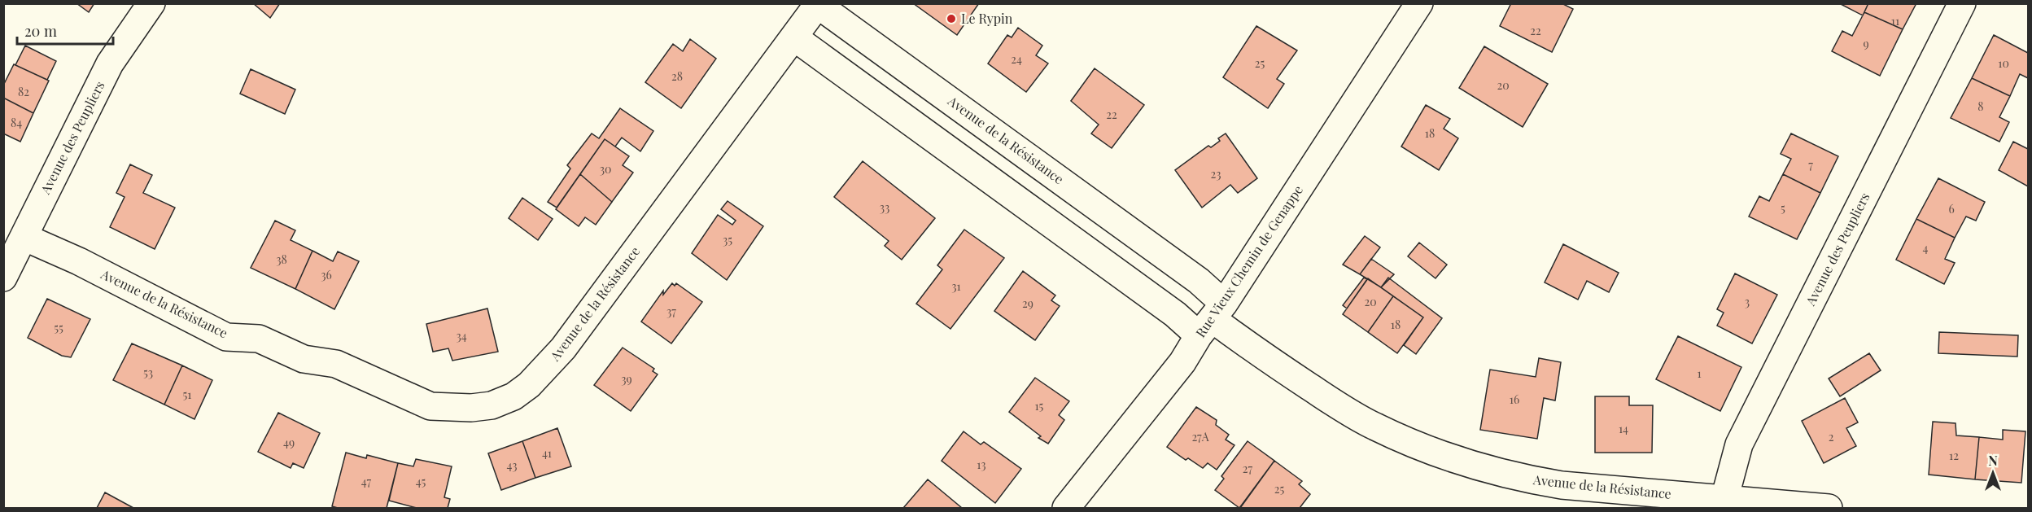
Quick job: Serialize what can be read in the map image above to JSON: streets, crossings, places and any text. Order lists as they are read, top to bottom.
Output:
{
  "streets": {
    "street": ["Avenue des Peupliers", "Avenue de la Résistance", "Rue Vieux Chemin de Genappe"]
  },
  "crossings": [
    ["Avenue des Peupliers", "Avenue de la Résistance"],
    ["Avenue de la Résistance", "Rue Vieux Chemin de Genappe"]
  ],
  "places": ["Le Rypin"],
  "house_numbers": [
    "11",
    "22",
    "9",
    "24",
    "25",
    "10",
    "28",
    "20",
    "82",
    "8",
    "22",
    "84",
    "18",
    "7",
    "30",
    "23",
    "33",
    "5",
    "6",
    "35",
    "4",
    "38",
    "36",
    "31",
    "20",
    "3",
    "29",
    "37",
    "18",
    "55",
    "34",
    "53",
    "1",
    "39",
    "51",
    "16",
    "15",
    "14",
    "27A",
    "2",
    "49",
    "41",
    "12",
    "13",
    "43",
    "27",
    "47",
    "45",
    "25"
  ],
  "scale_bar": "20 m",
  "north": "top"
}
